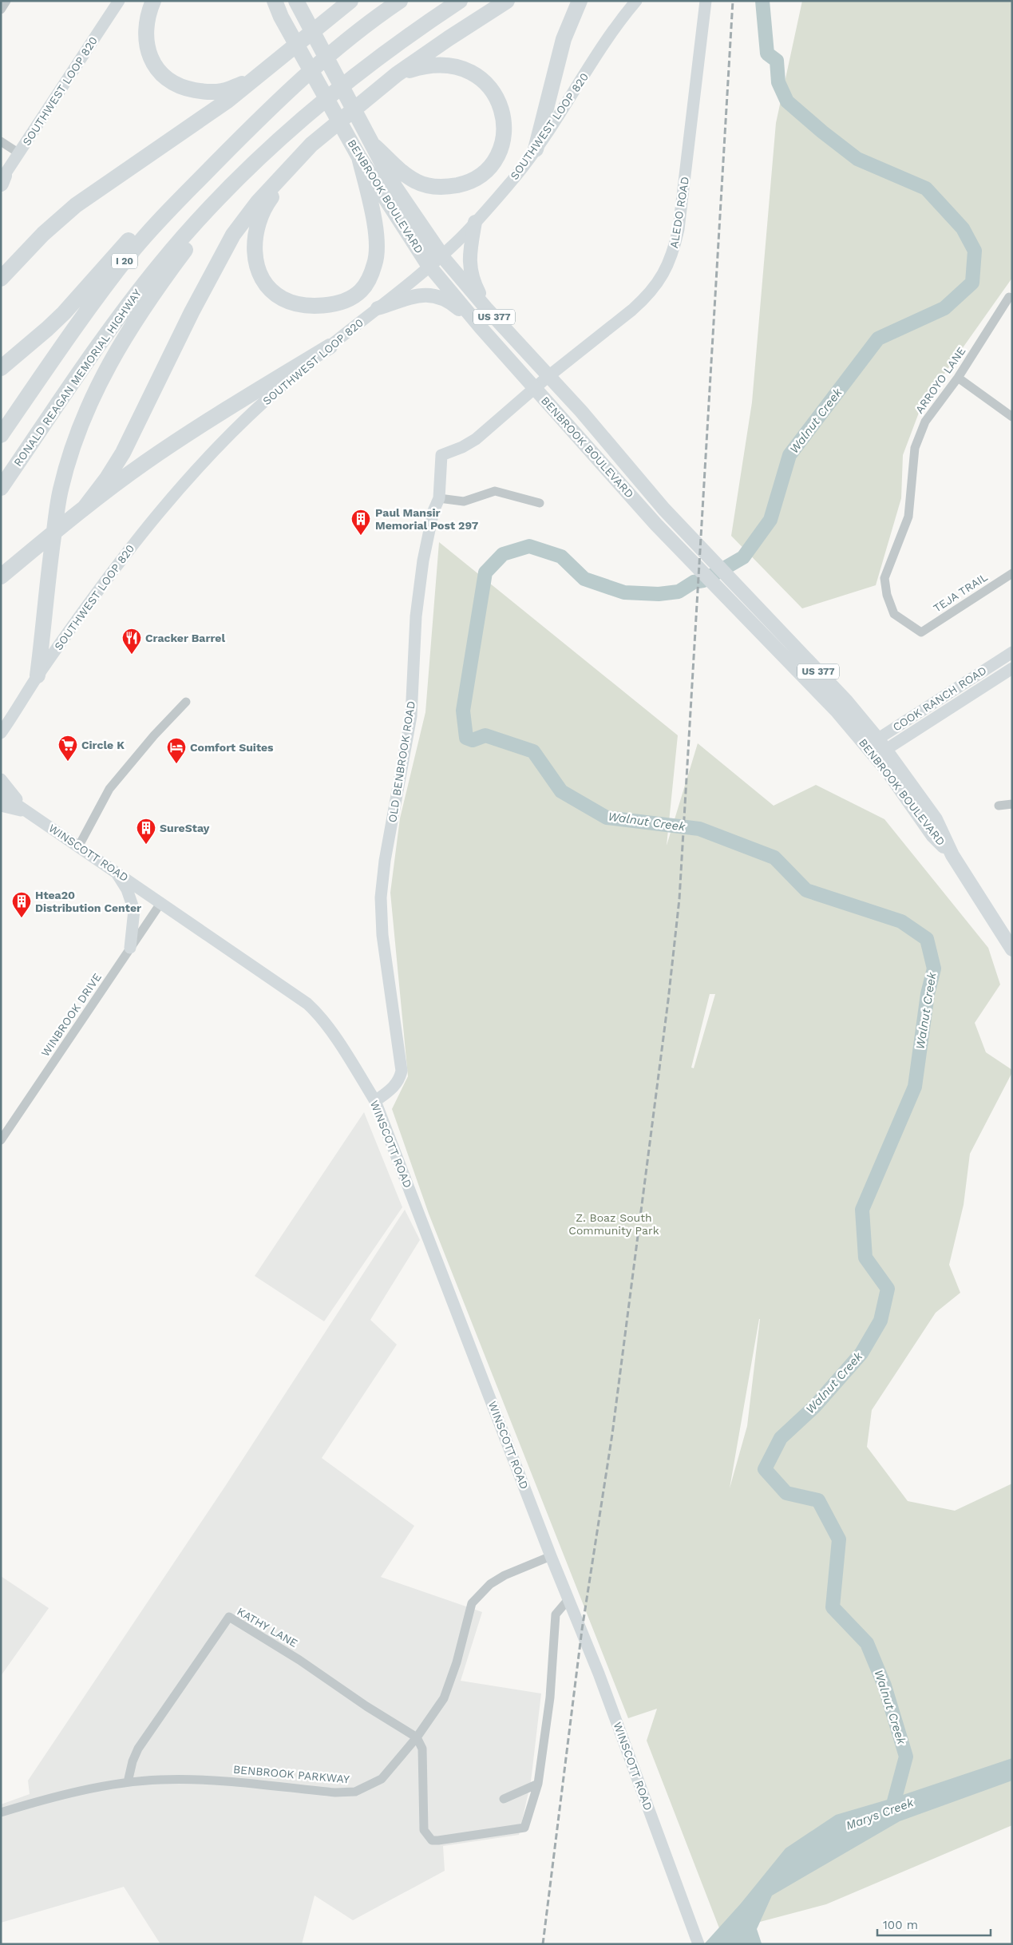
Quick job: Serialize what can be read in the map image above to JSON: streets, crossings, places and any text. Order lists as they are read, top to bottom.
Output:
{
  "streets": {
    "highway": [
      "BENBROOK BOULEVARD",
      "I 20",
      "US 377",
      "RONALD REAGAN MEMORIAL HIGHWAY"
    ],
    "main road": [
      "SOUTHWEST LOOP 820",
      "ALEDO ROAD",
      "COOK RANCH ROAD",
      "OLD BENBROOK ROAD",
      "WINSCOTT ROAD"
    ],
    "street": [
      "ARROYO LANE",
      "TEJA TRAIL",
      "WINBROOK DRIVE",
      "KATHY LANE",
      "BENBROOK PARKWAY"
    ]
  },
  "crossings": [
    ["SOUTHWEST LOOP 820", "BENBROOK BOULEVARD"],
    ["BENBROOK BOULEVARD", "ALEDO ROAD"],
    ["BENBROOK BOULEVARD", "COOK RANCH ROAD"],
    ["BENBROOK BOULEVARD", "OLD BENBROOK ROAD"],
    ["ALEDO ROAD", "OLD BENBROOK ROAD"],
    ["ARROYO LANE", "TEJA TRAIL"],
    ["OLD BENBROOK ROAD", "WINSCOTT ROAD"],
    ["WINSCOTT ROAD", "WINBROOK DRIVE"],
    ["WINSCOTT ROAD", "BENBROOK PARKWAY"],
    ["KATHY LANE", "BENBROOK PARKWAY"]
  ],
  "water": ["Walnut Creek", "Marys Creek"],
  "parks": ["Z. Boaz South Community Park"],
  "places": {
    "building": ["Paul Mansir Memorial Post 297", "SureStay", "Htea20 Distribution Center"],
    "restaurant": ["Cracker Barrel"],
    "supermarket": ["Circle K"],
    "hotel": ["Comfort Suites"]
  },
  "scale_bar": "100 m"
}
